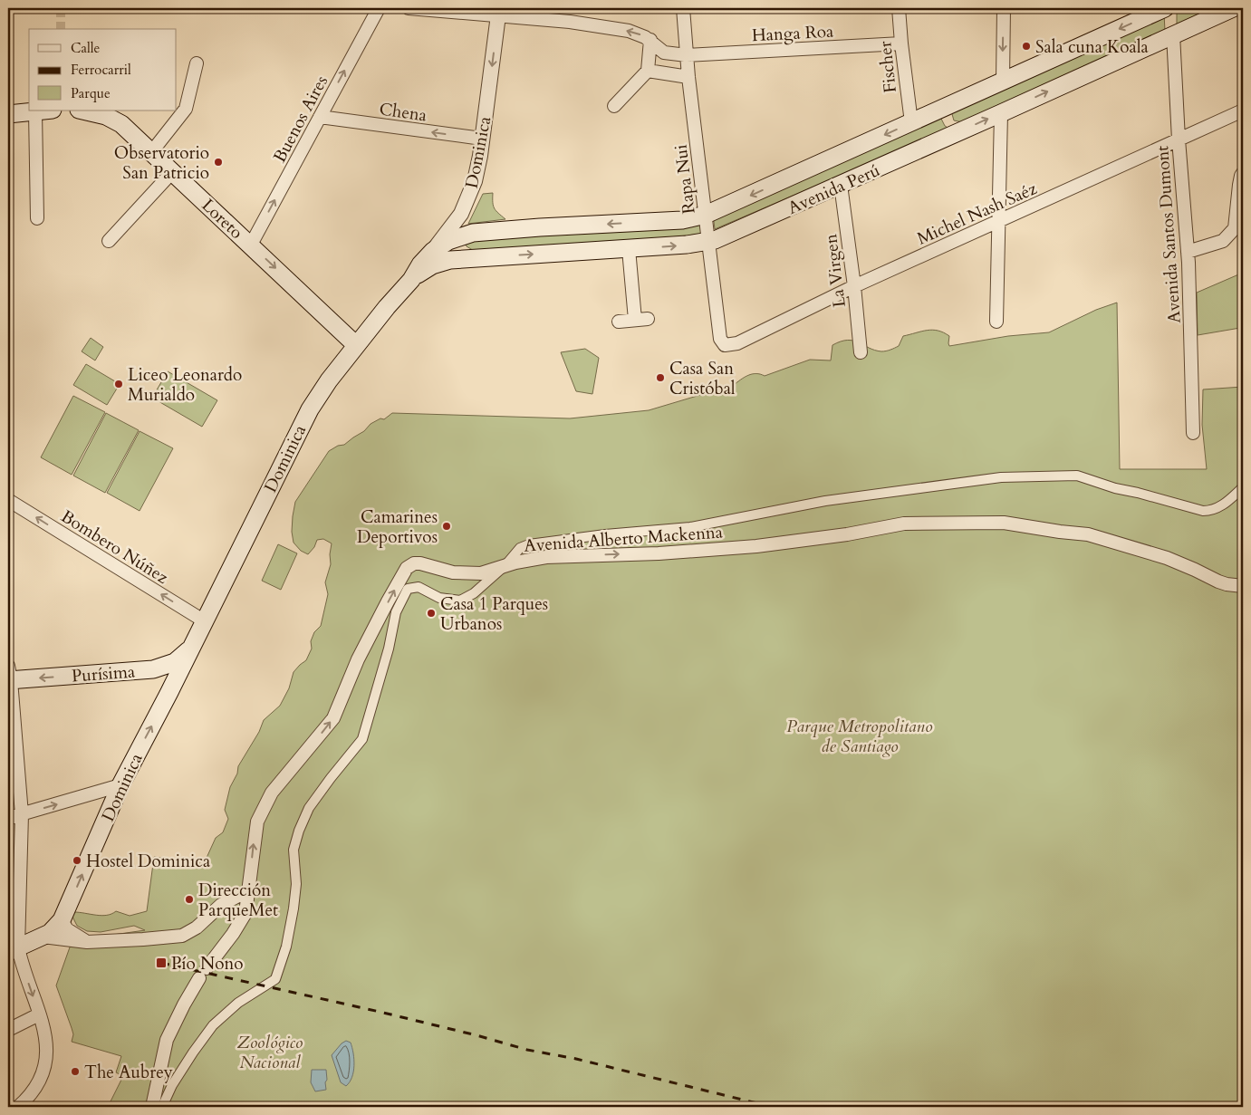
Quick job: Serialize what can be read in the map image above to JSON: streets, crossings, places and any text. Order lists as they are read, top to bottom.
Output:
{
  "streets": {
    "main road": [
      "Dominica",
      "Avenida Perú",
      "Loreto",
      "Purísima"
    ],
    "street": [
      "Hanga Roa",
      "Fischer",
      "Chena",
      "Buenos Aires",
      "Rapa Nui",
      "Michel Nash Saéz",
      "Avenida Santos Dumont",
      "La Virgen",
      "Avenida Alberto Mackenna",
      "Bombero Núñez"
    ]
  },
  "crossings": [
    ["Hanga Roa", "Fischer"],
    ["Hanga Roa", "Dominica"],
    ["Hanga Roa", "Rapa Nui"],
    ["Fischer", "Avenida Perú"],
    ["Chena", "Buenos Aires"],
    ["Chena", "Dominica"],
    ["Buenos Aires", "Loreto"],
    ["Dominica", "Avenida Perú"],
    ["Dominica", "Loreto"],
    ["Dominica", "Bombero Núñez"],
    ["Dominica", "Purísima"],
    ["Rapa Nui", "Avenida Perú"],
    ["Rapa Nui", "Michel Nash Saéz"],
    ["Avenida Perú", "Avenida Santos Dumont"],
    ["Avenida Perú", "La Virgen"],
    ["Michel Nash Saéz", "Avenida Santos Dumont"],
    ["Michel Nash Saéz", "La Virgen"]
  ],
  "one_way": [
    "Chena",
    "Buenos Aires",
    "Loreto",
    "Bombero Núñez",
    "Purísima"
  ],
  "parks": ["Parque Metropolitano de Santiago", "Zoológico Nacional"],
  "places": {
    "other": [
      "Sala cuna Koala",
      "Observatorio San Patricio",
      "Casa San Cristóbal",
      "Liceo Leonardo Murialdo",
      "Camarines Deportivos",
      "Casa 1 Parques Urbanos",
      "Hostel Dominica",
      "Dirección ParqueMet",
      "The Aubrey"
    ],
    "transit": ["Pío Nono"]
  },
  "legend": ["Calle", "Ferrocarril", "Parque"]
}
